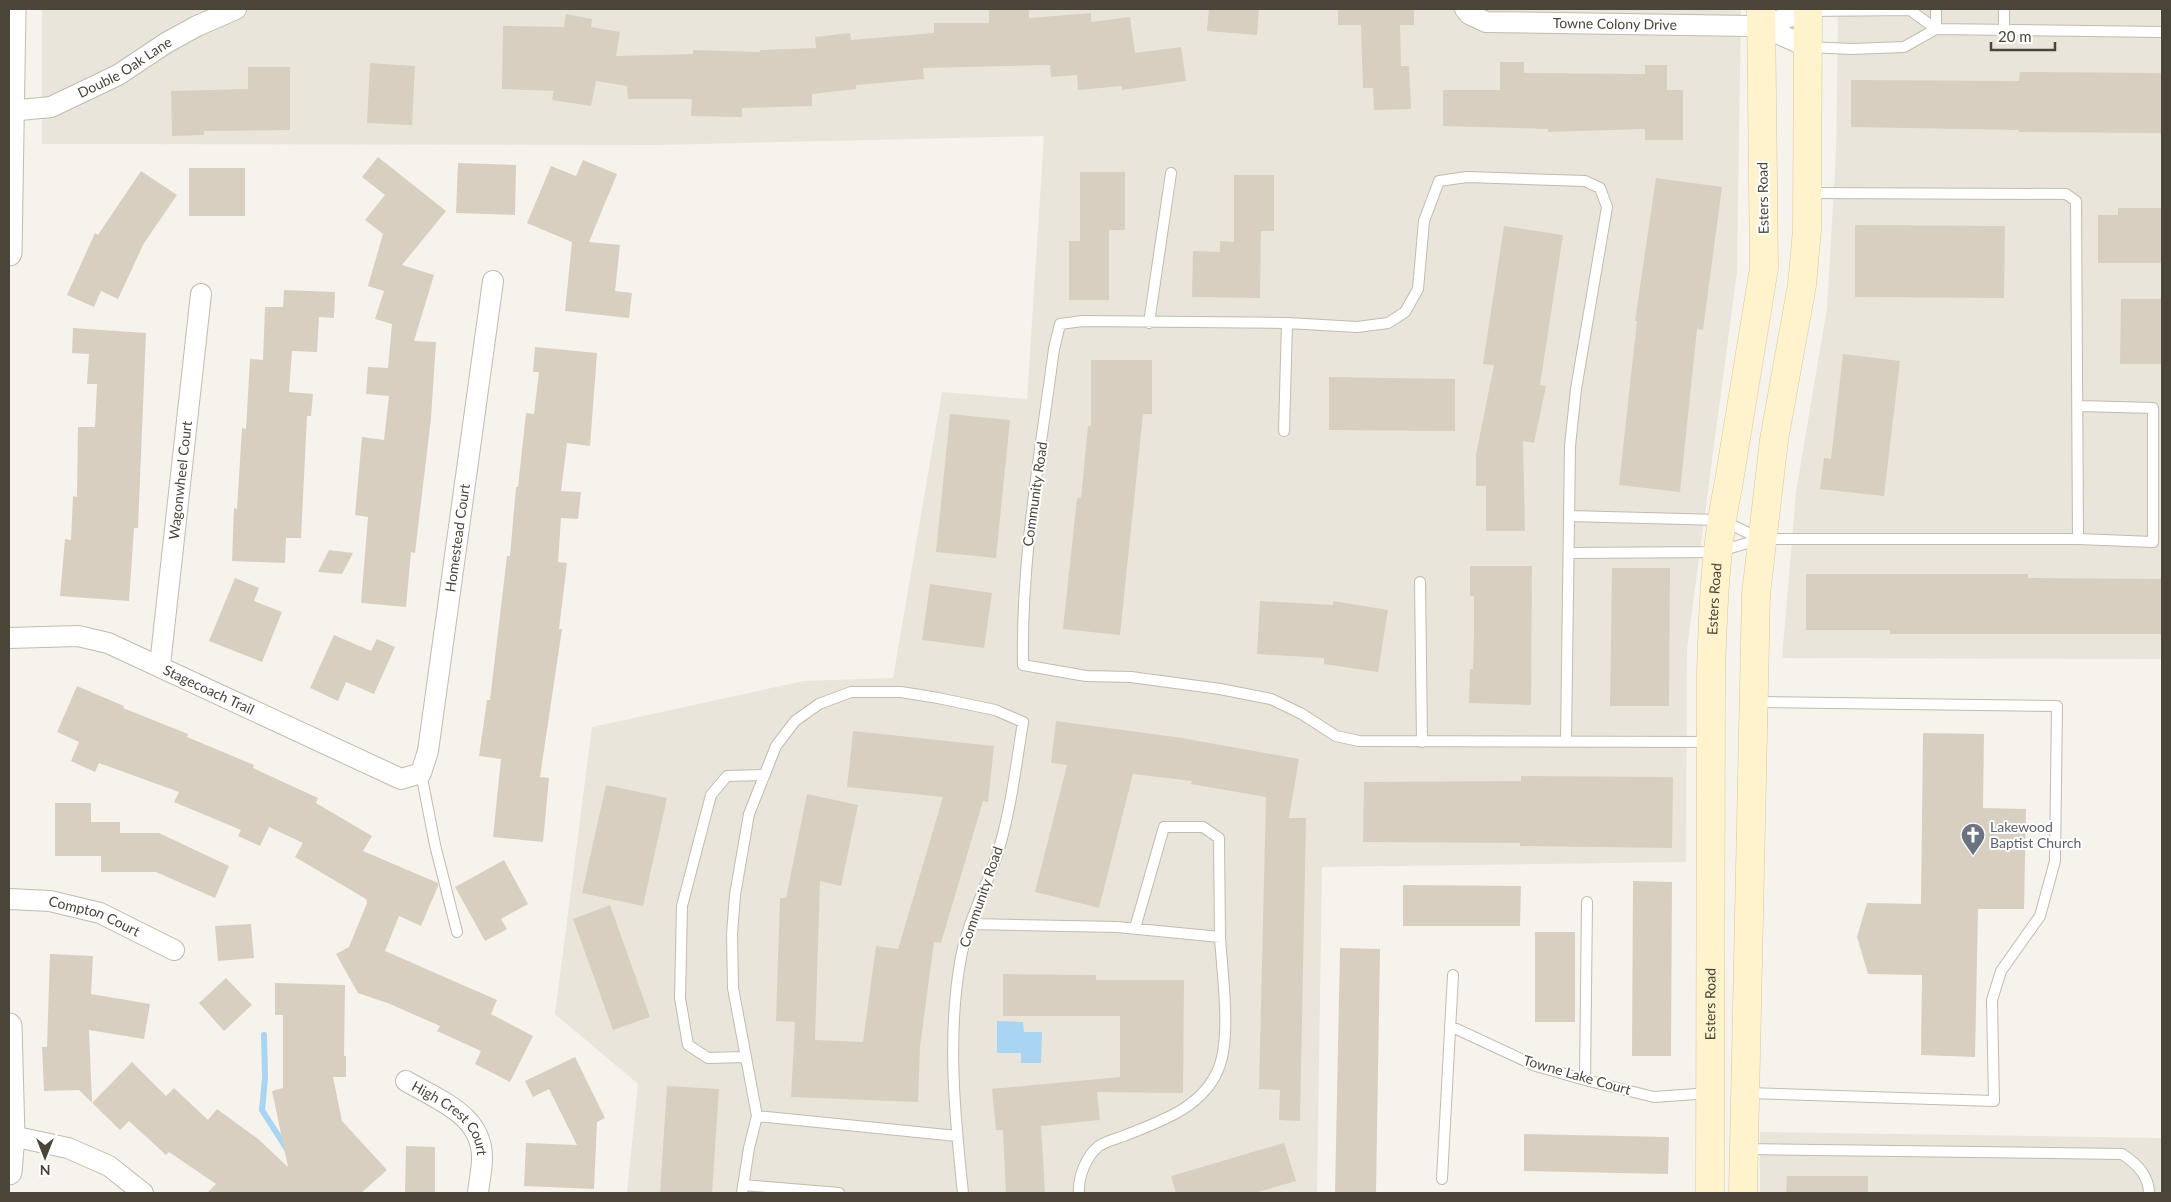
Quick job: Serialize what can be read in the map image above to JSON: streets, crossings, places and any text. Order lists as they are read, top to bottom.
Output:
{
  "streets": {
    "main road": ["Esters Road"],
    "street": [
      "Towne Colony Drive",
      "Double Oak Lane",
      "Wagonwheel Court",
      "Homestead Court",
      "Stagecoach Trail",
      "Compton Court",
      "High Crest Court"
    ],
    "lane": ["Community Road", "Towne Lake Court"]
  },
  "crossings": [
    ["Towne Colony Drive", "Esters Road"],
    ["Esters Road", "Towne Lake Court"],
    ["Wagonwheel Court", "Stagecoach Trail"],
    ["Homestead Court", "Stagecoach Trail"]
  ],
  "places": {
    "church": ["Lakewood Baptist Church"]
  },
  "scale_bar": "20 m",
  "north": "bottom"
}
